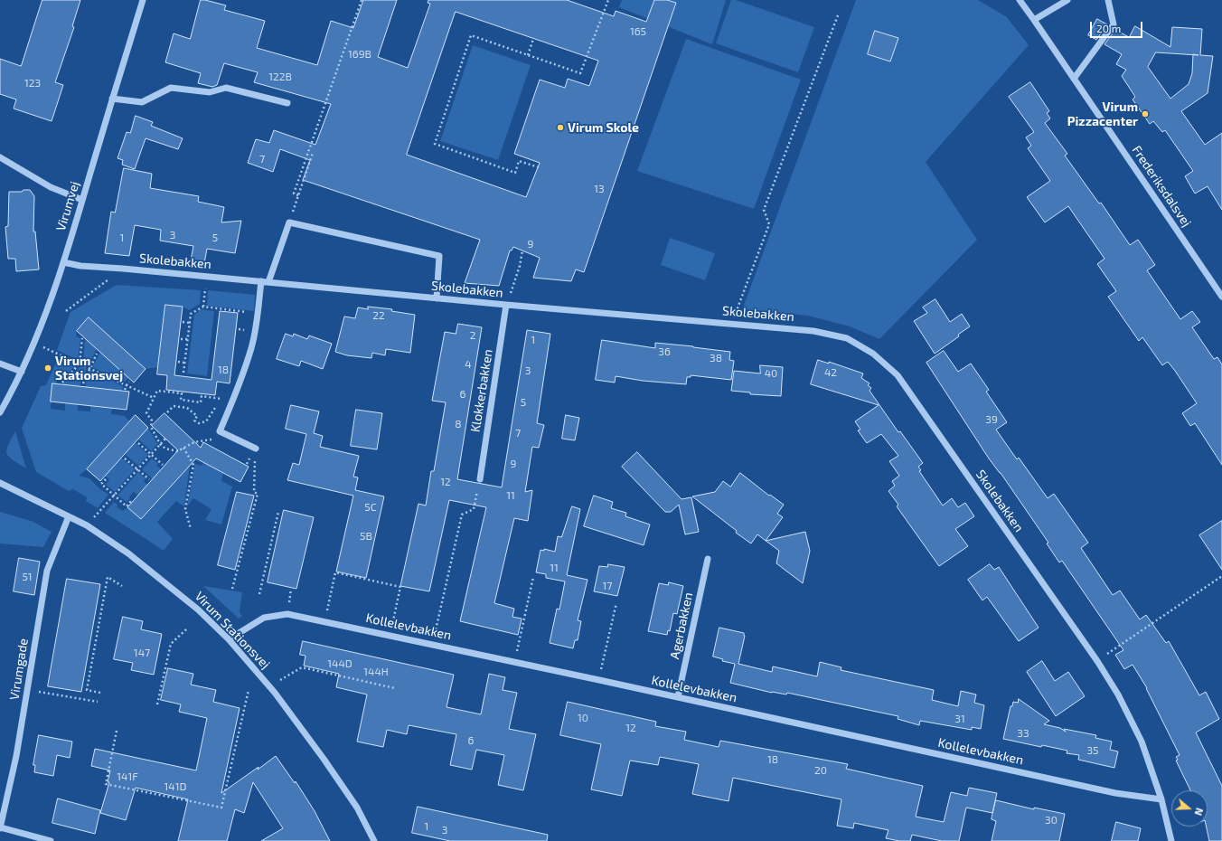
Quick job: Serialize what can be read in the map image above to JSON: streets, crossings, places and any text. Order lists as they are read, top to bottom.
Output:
{
  "streets": {
    "street": [
      "Frederiksdalsvej",
      "Virumvej",
      "Skolebakken",
      "Klokkerbakken",
      "Agerbakken",
      "Kollelevbakken",
      "Virum Stationsvej",
      "Virumgade"
    ]
  },
  "crossings": [
    ["Virumvej", "Skolebakken"],
    ["Skolebakken", "Klokkerbakken"],
    ["Skolebakken", "Kollelevbakken"],
    ["Agerbakken", "Kollelevbakken"],
    ["Kollelevbakken", "Virum Stationsvej"],
    ["Virum Stationsvej", "Virumgade"]
  ],
  "places": ["Virum Pizzacenter", "Virum Skole", "Virum Stationsvej"],
  "house_numbers": [
    "165",
    "169B",
    "122B",
    "123",
    "7",
    "13",
    "3",
    "1",
    "5",
    "9",
    "22",
    "2",
    "1",
    "36",
    "38",
    "4",
    "18",
    "3",
    "42",
    "40",
    "6",
    "5",
    "39",
    "8",
    "7",
    "9",
    "12",
    "11",
    "5C",
    "5B",
    "11",
    "51",
    "17",
    "147",
    "144D",
    "144H",
    "10",
    "31",
    "12",
    "33",
    "6",
    "35",
    "18",
    "20",
    "141F",
    "141D",
    "30",
    "1",
    "3"
  ],
  "scale_bar": "20 m",
  "north": "right"
}
